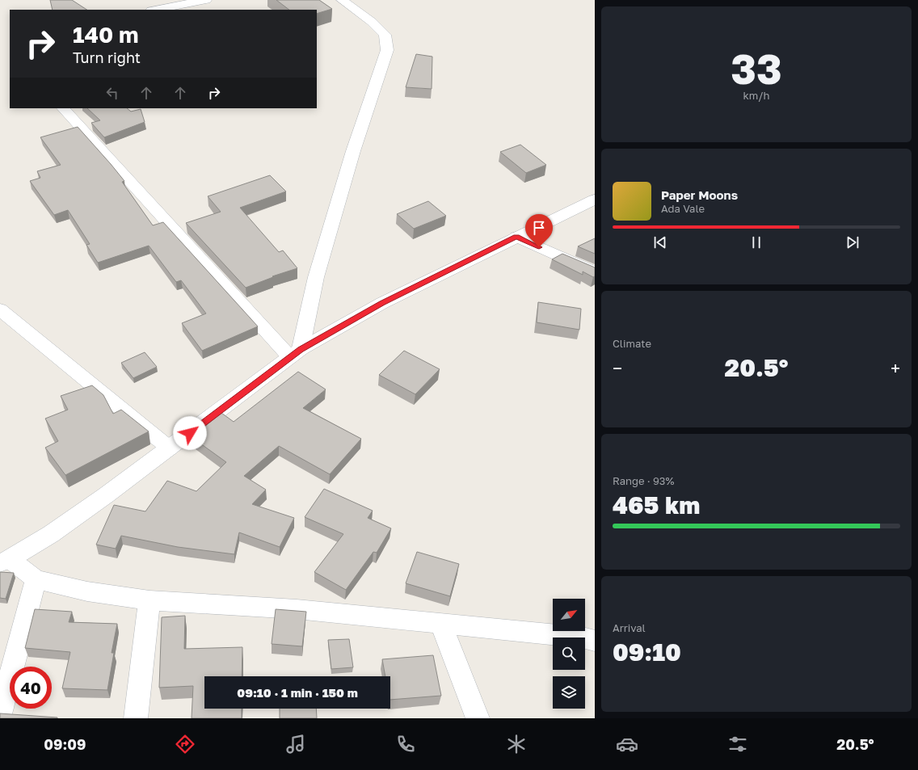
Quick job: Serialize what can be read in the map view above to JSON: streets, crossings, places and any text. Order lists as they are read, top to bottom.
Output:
{
  "north": "top right",
  "page": {
    "tile": [
      ["33", "km/h"],
      "Climate",
      ["Range · 93%", "465 km"],
      ["Arrival", "09:10"]
    ],
    "turn": ["140 m", "Turn right"],
    "song": ["Paper Moons", "Ada Vale"],
    "heat": ["−", "20.5°", "+"],
    "limit": "40",
    "trip": "09:10 · 1 min · 150 m",
    "tabs": ["09:09", "20.5°"]
  }
}
